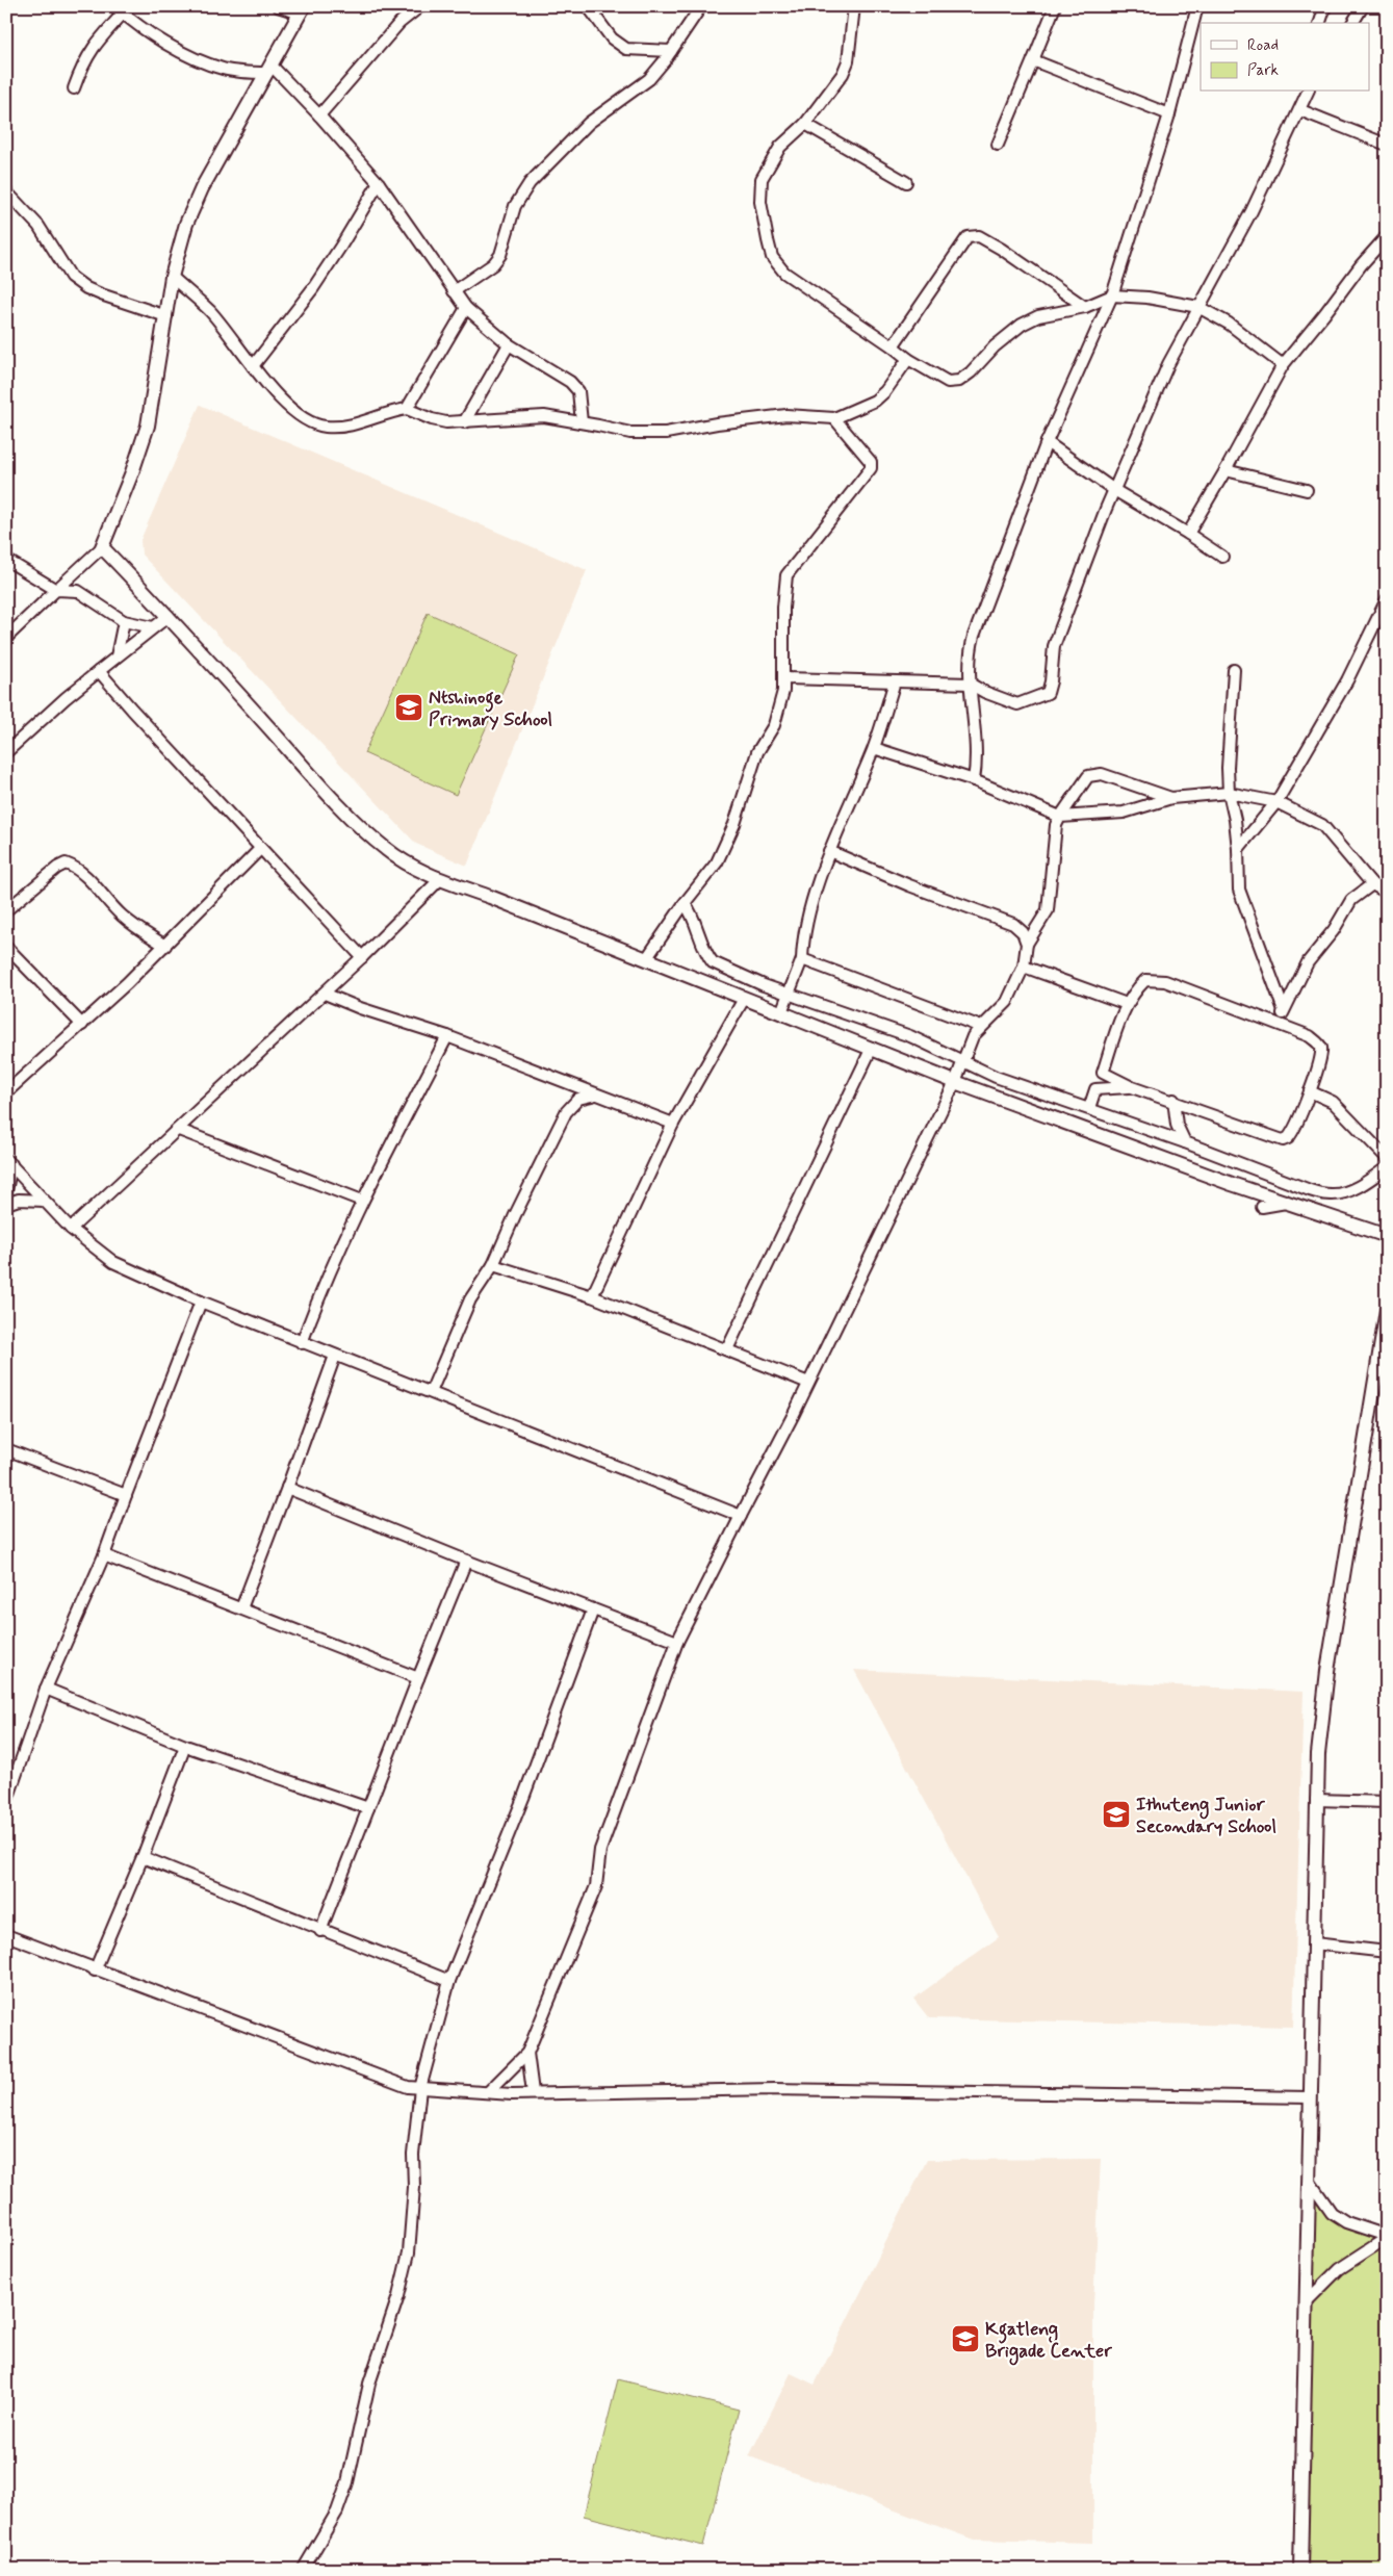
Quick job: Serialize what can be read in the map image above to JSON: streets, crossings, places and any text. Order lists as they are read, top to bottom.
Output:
{
  "places": {
    "school or university": ["Ntshinoge Primary School", "Ithuteng Junior Secondary School", "Kgatleng Brigade Center"]
  },
  "legend": ["Road", "Park"]
}
